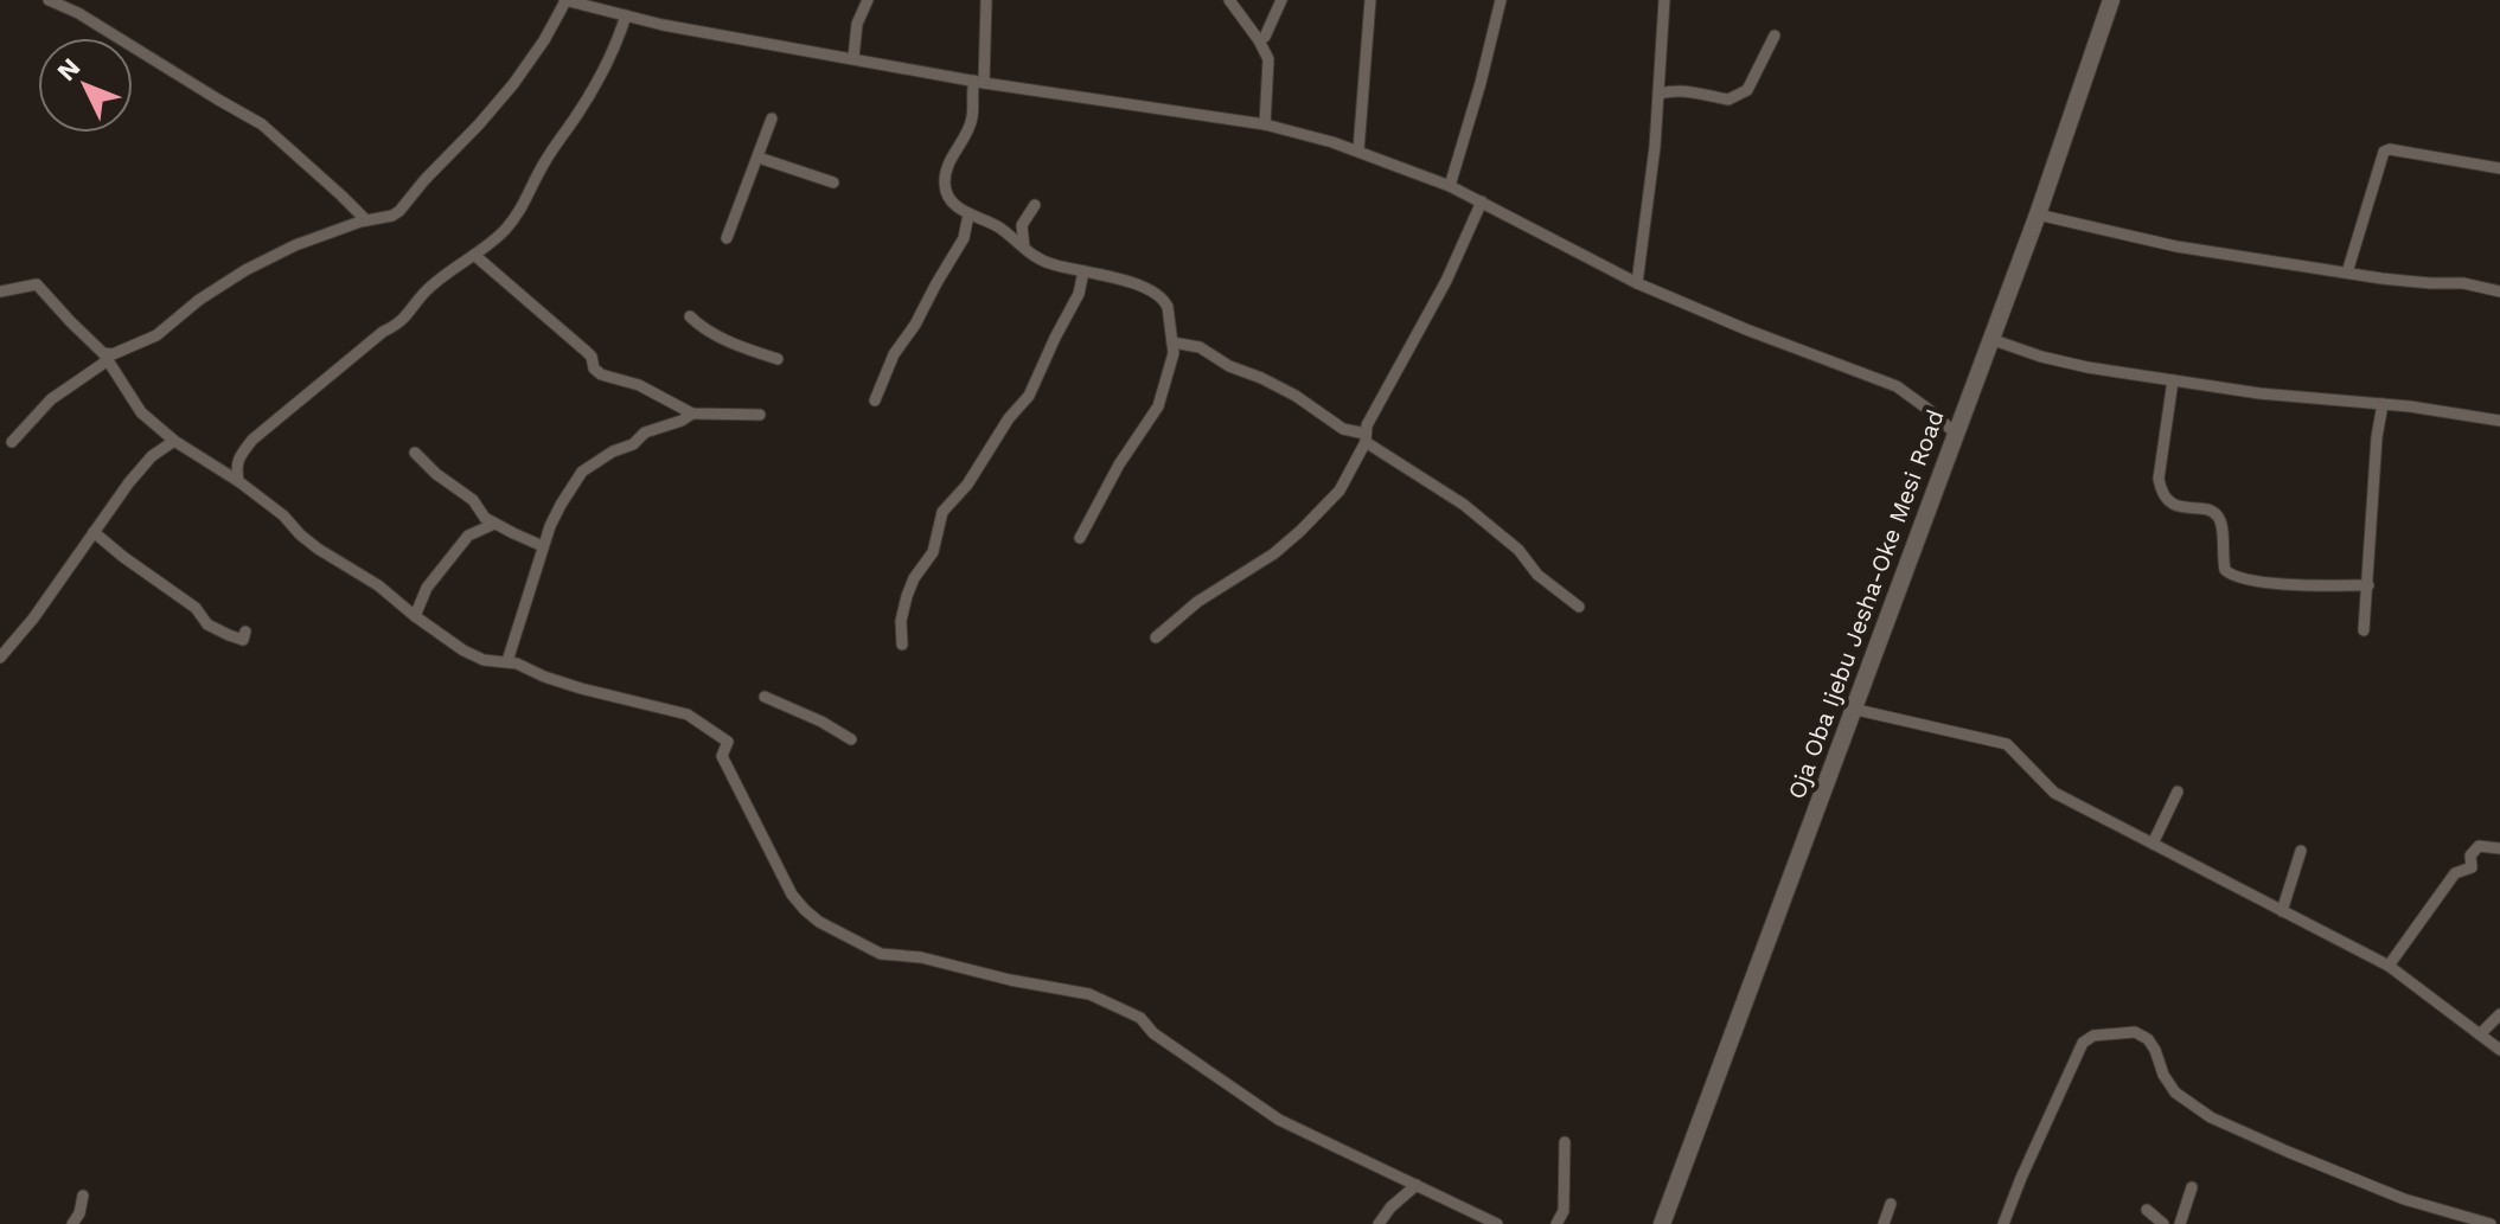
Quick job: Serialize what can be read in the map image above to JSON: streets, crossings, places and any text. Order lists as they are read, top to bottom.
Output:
{
  "streets": {
    "main road": ["Oja Oba Ijebu Jesha-Oke Mesi Road"]
  },
  "north": "top left"
}
